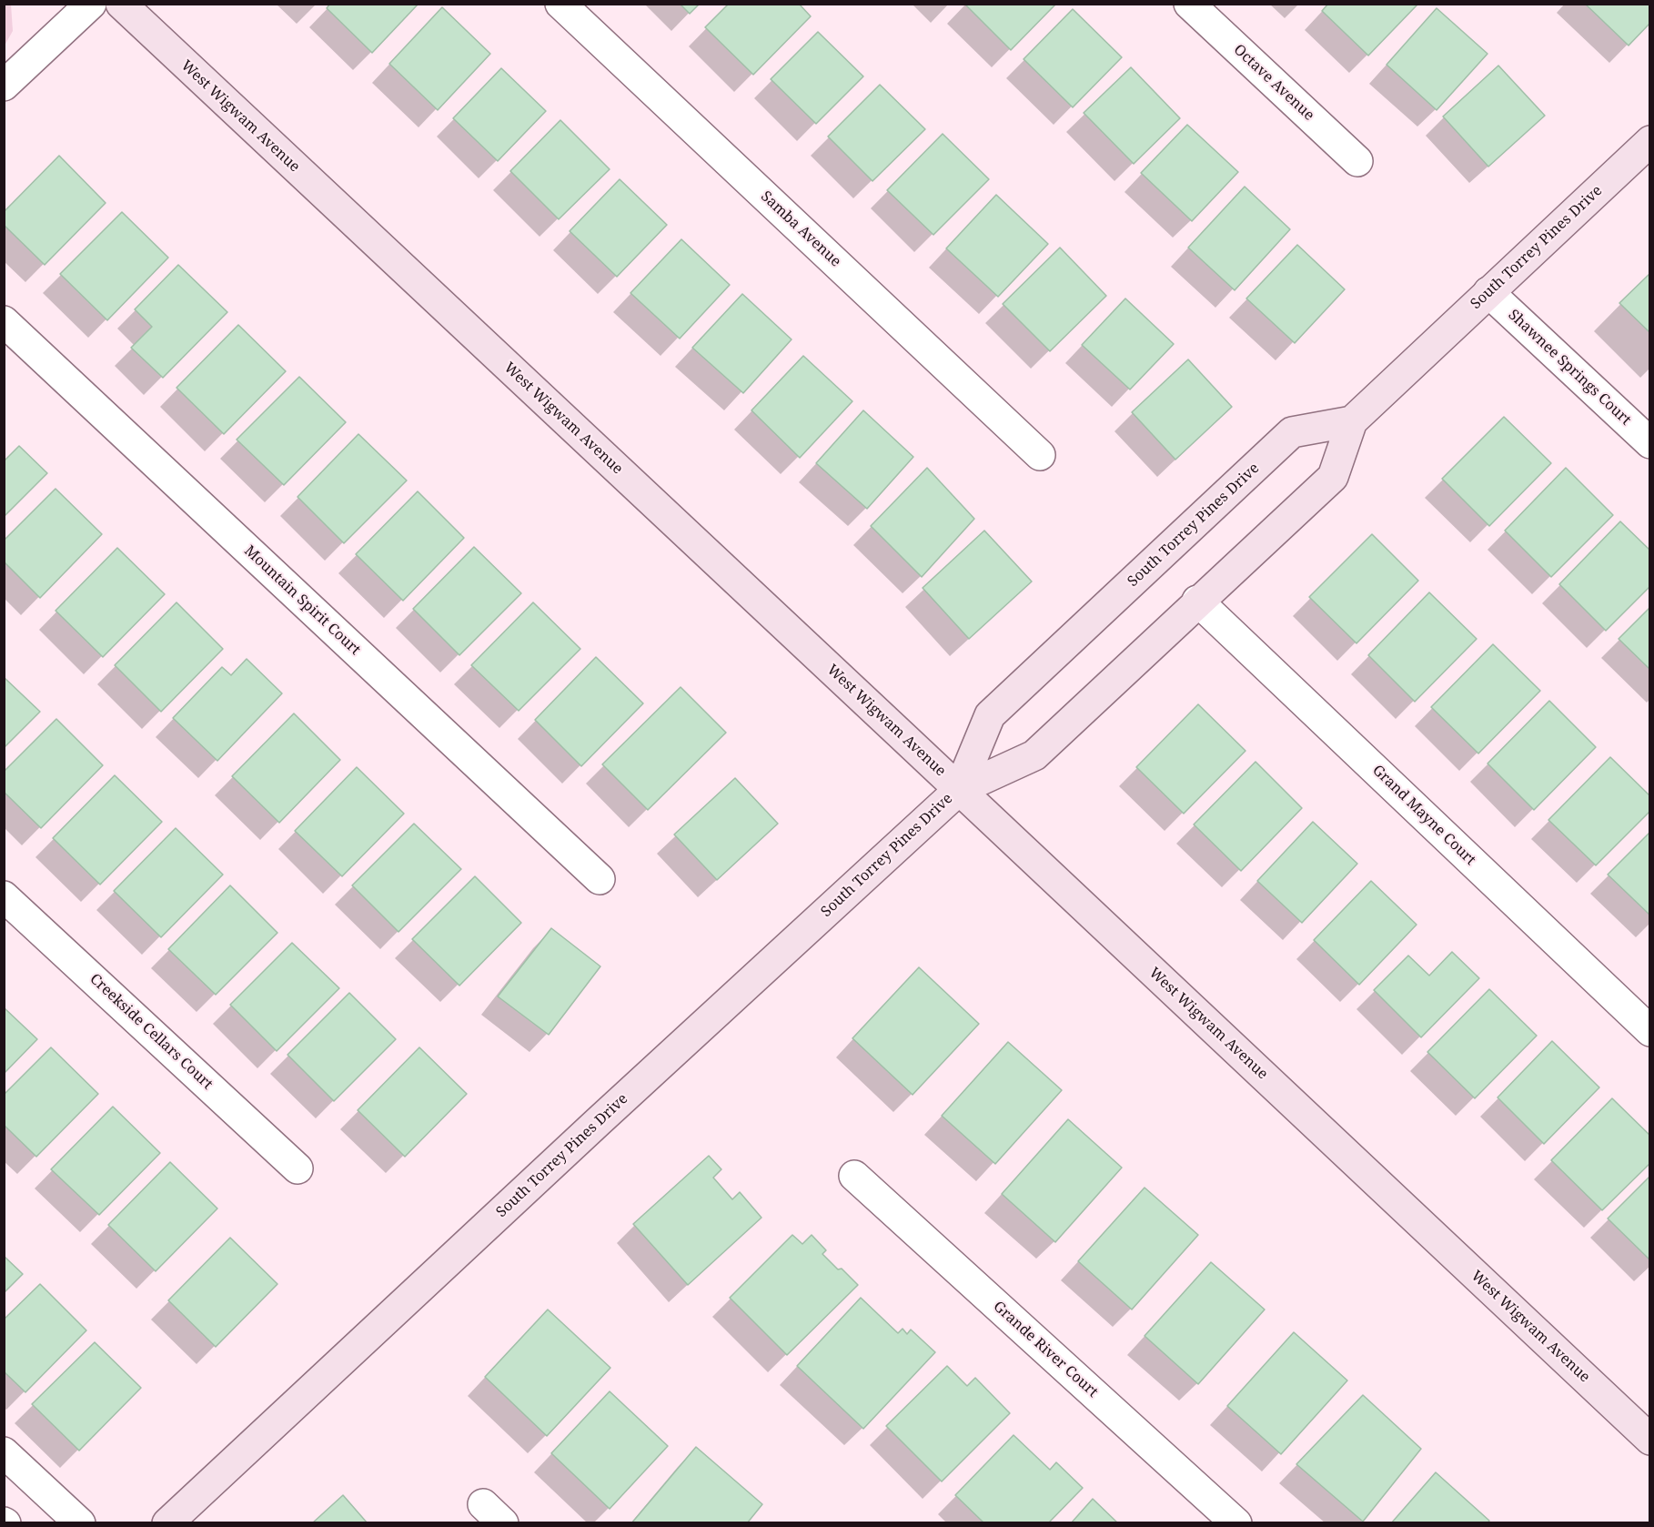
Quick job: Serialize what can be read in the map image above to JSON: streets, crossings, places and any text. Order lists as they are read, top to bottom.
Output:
{
  "streets": {
    "street": [
      "Octave Avenue",
      "West Wigwam Avenue",
      "Samba Avenue",
      "South Torrey Pines Drive",
      "Shawnee Springs Court",
      "Mountain Spirit Court",
      "Grand Mayne Court",
      "Creekside Cellars Court",
      "Grande River Court"
    ]
  },
  "crossings": [
    ["West Wigwam Avenue", "South Torrey Pines Drive"],
    ["South Torrey Pines Drive", "Shawnee Springs Court"],
    ["South Torrey Pines Drive", "Grand Mayne Court"]
  ]
}
